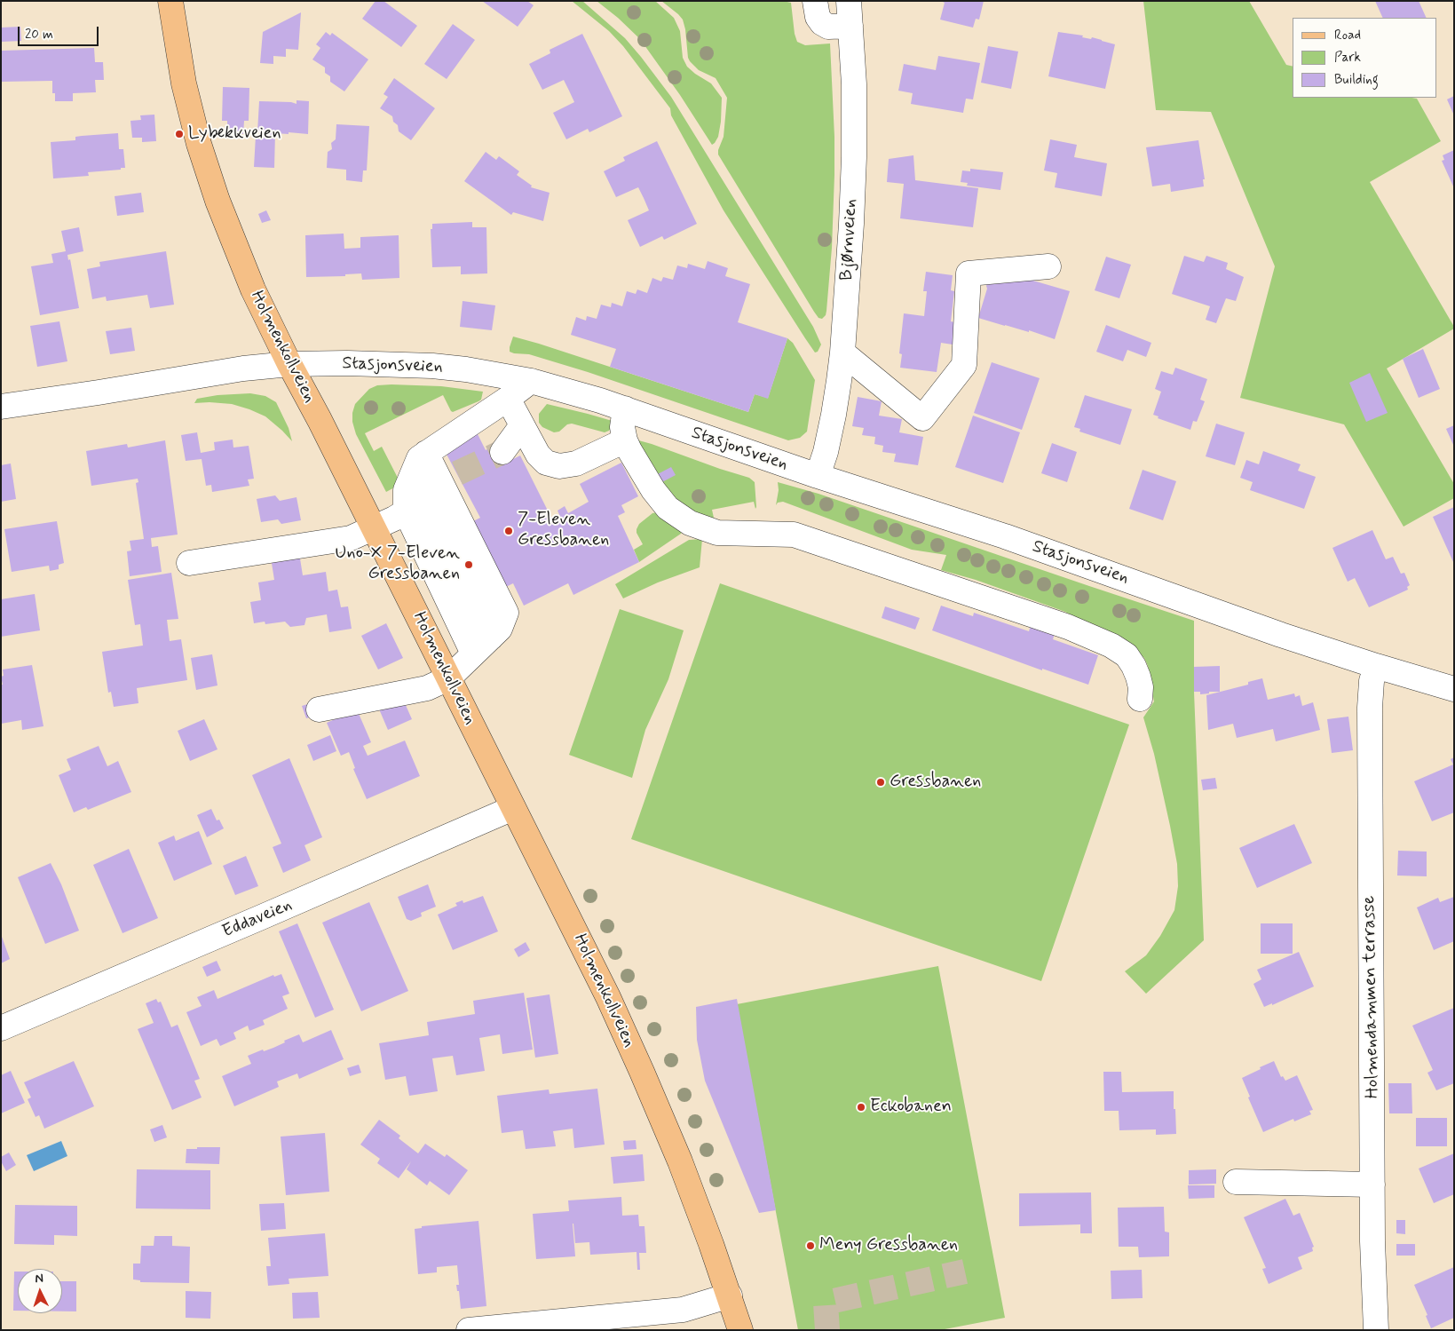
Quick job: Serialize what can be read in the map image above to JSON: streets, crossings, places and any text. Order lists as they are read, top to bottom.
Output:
{
  "streets": {
    "main road": ["Holmenkollveien"],
    "street": [
      "Bjørnveien",
      "Stasjonsveien",
      "Eddaveien",
      "Holmendammen terrasse"
    ]
  },
  "crossings": [
    ["Bjørnveien", "Stasjonsveien"],
    ["Holmenkollveien", "Stasjonsveien"],
    ["Holmenkollveien", "Eddaveien"],
    ["Stasjonsveien", "Holmendammen terrasse"]
  ],
  "places": [
    "Lybekkveien",
    "7-Eleven Gressbanen",
    "Uno-X 7-Eleven Gressbanen",
    "Gressbanen",
    "Eckobanen",
    "Meny Gressbanen"
  ],
  "legend": ["Road", "Park", "Building"],
  "scale_bar": "20 m",
  "north": "top"
}
